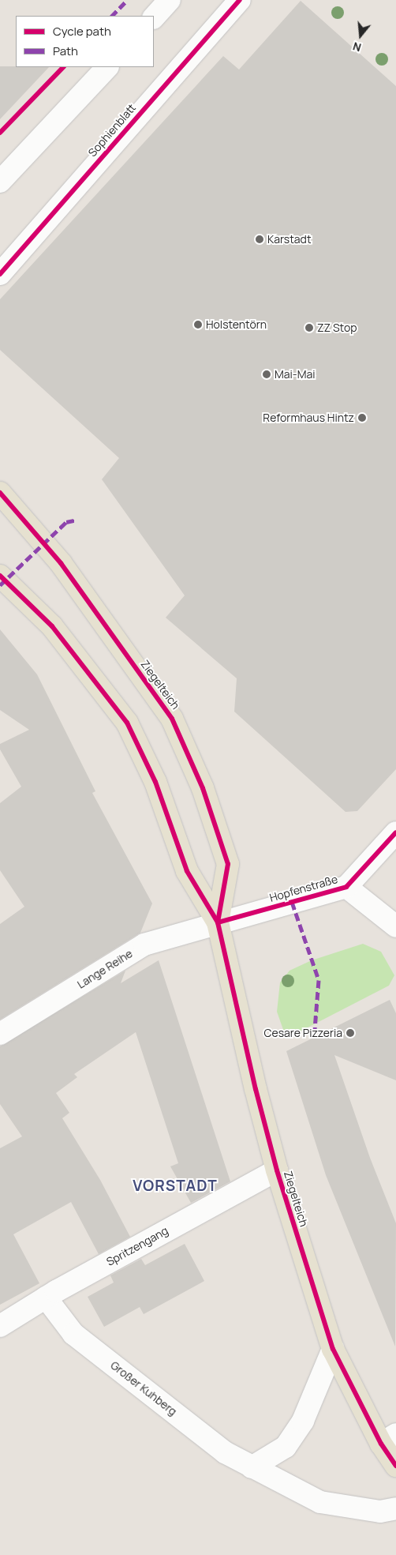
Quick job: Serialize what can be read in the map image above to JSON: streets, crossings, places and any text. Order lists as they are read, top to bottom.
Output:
{
  "streets": {
    "main road": ["Ziegelteich"],
    "street": [
      "Sophienblatt",
      "Hopfenstraße",
      "Lange Reihe",
      "Spritzengang",
      "Großer Kuhberg"
    ]
  },
  "crossings": [
    ["Ziegelteich", "Hopfenstraße"],
    ["Ziegelteich", "Lange Reihe"],
    ["Ziegelteich", "Spritzengang"],
    ["Hopfenstraße", "Lange Reihe"],
    ["Spritzengang", "Großer Kuhberg"]
  ],
  "districts": ["VORSTADT"],
  "places": [
    "Karstadt",
    "Holstentörn",
    "ZZ Stop",
    "Mai-Mai",
    "Reformhaus Hintz",
    "Cesare Pizzeria"
  ],
  "legend": ["Cycle path", "Path"],
  "north": "bottom"
}
